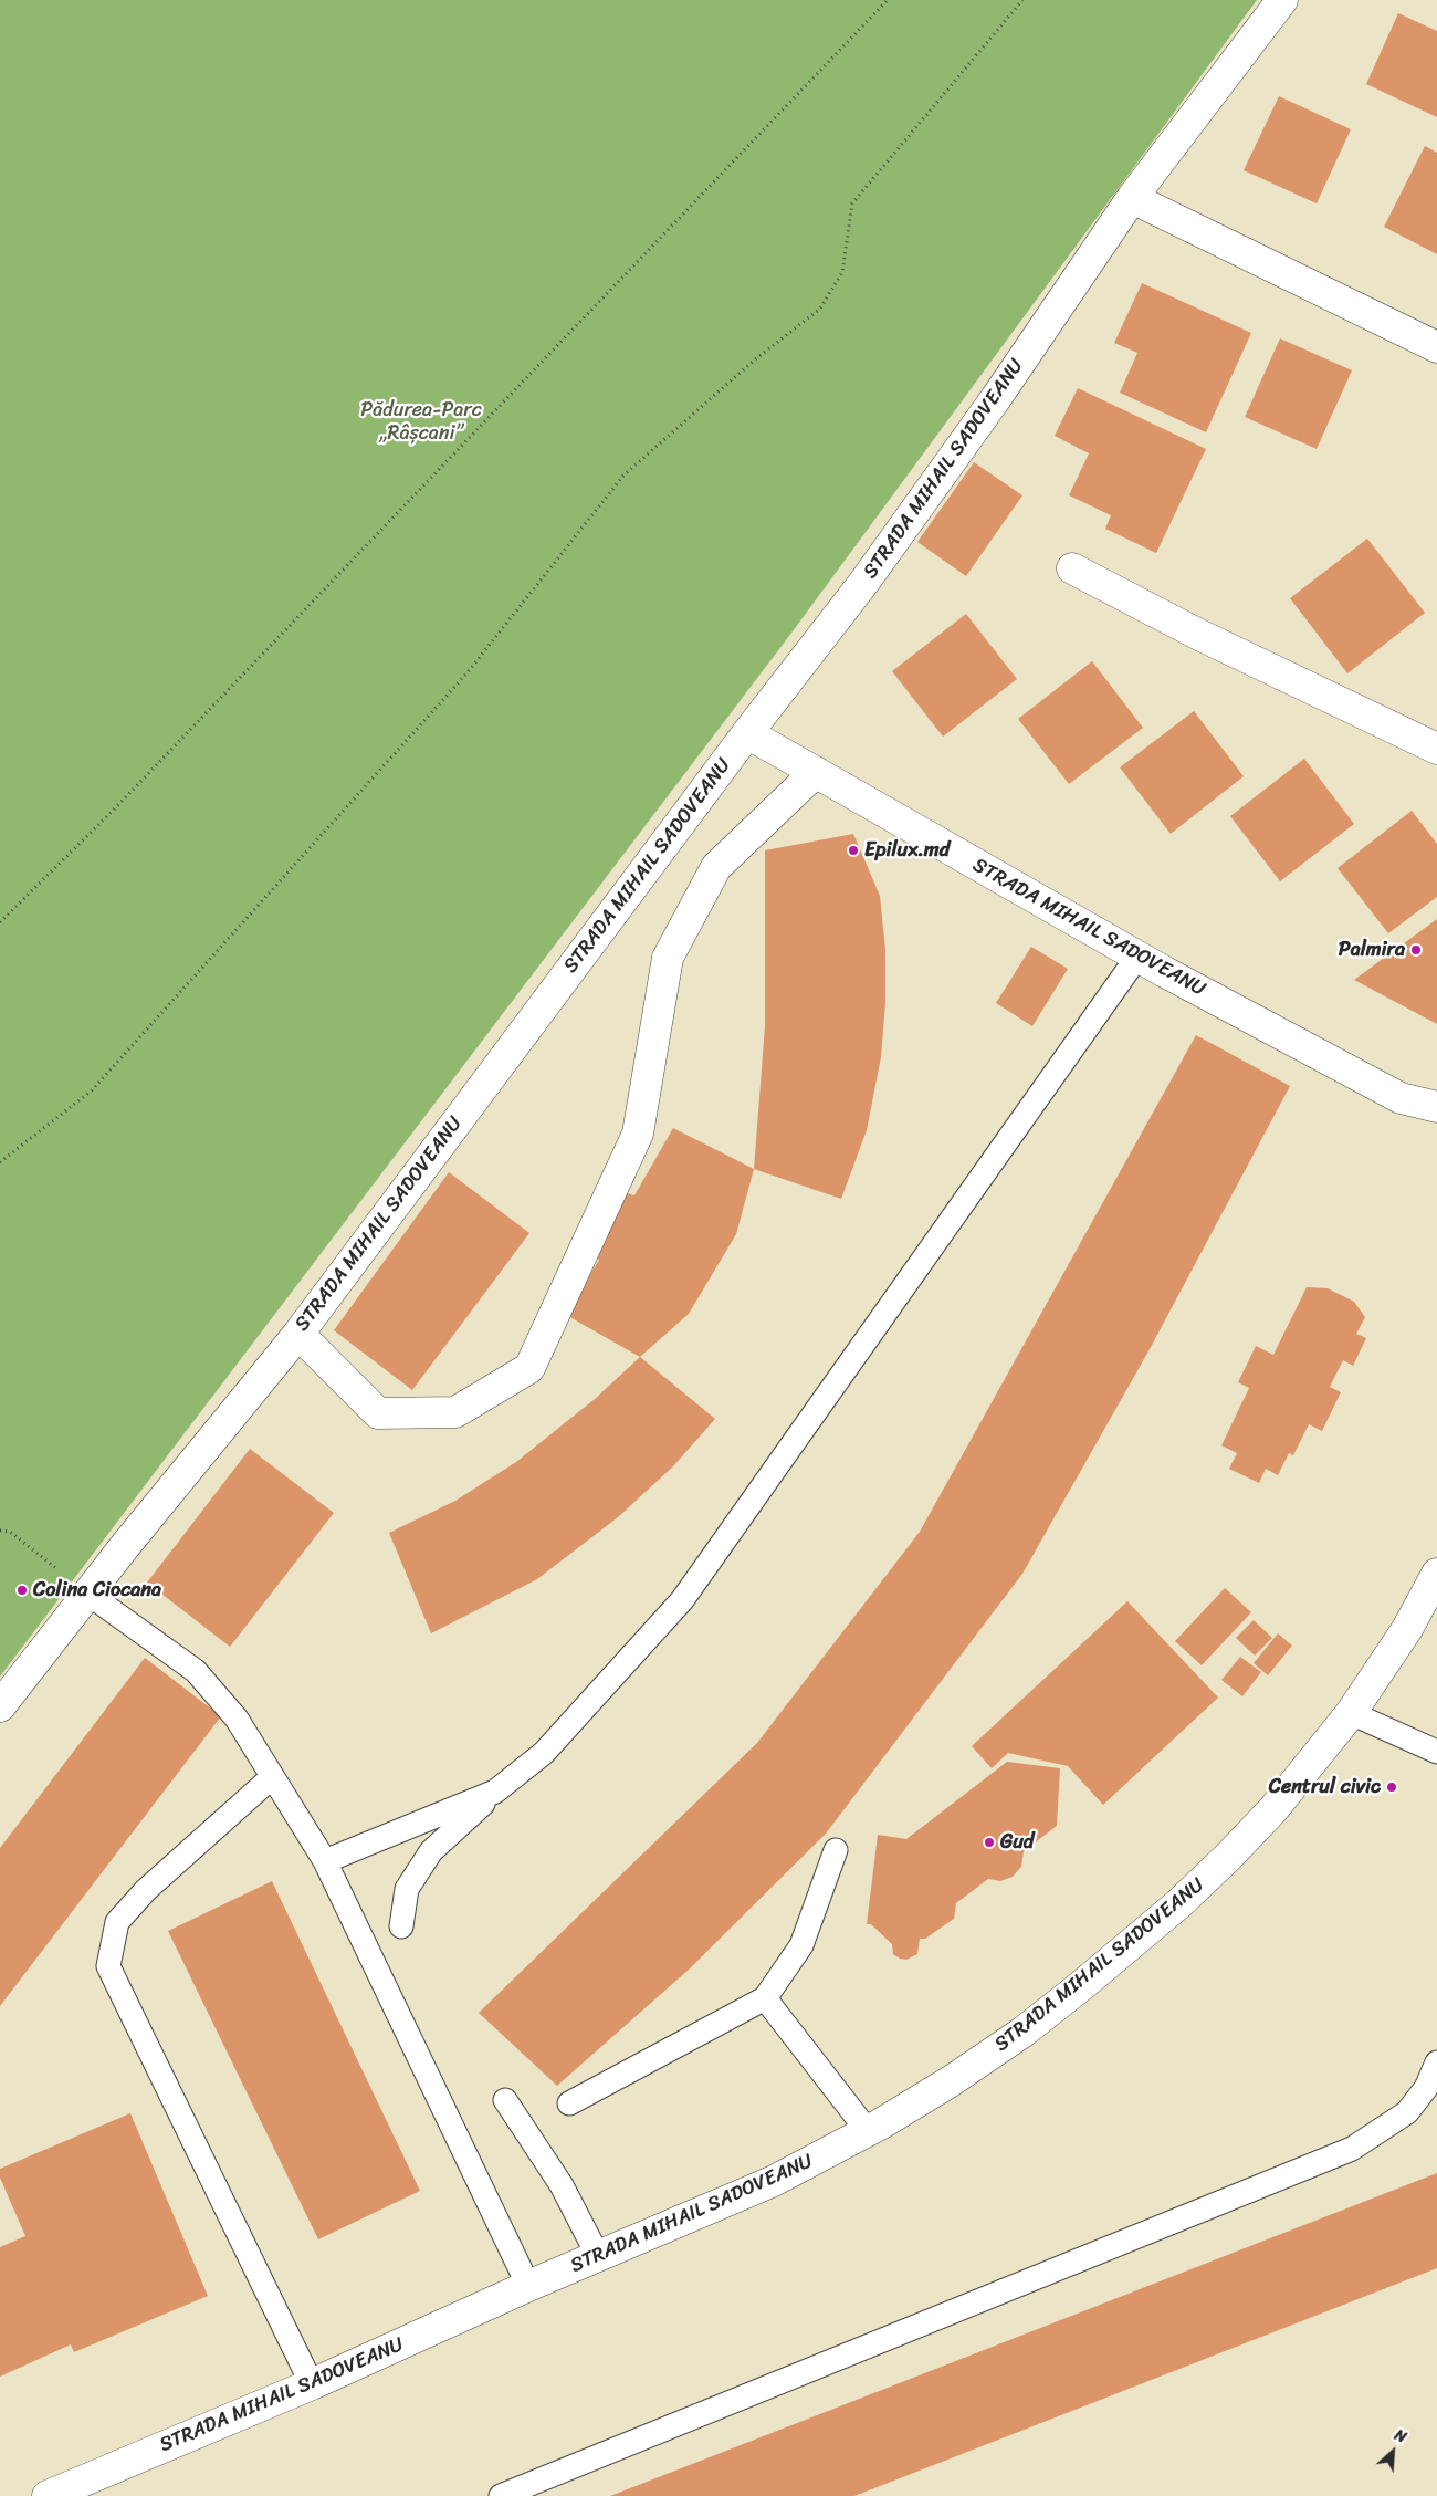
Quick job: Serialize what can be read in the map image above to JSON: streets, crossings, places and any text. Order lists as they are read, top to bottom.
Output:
{
  "streets": {
    "street": ["STRADA MIHAIL SADOVEANU"]
  },
  "parks": ["Pădurea-Parc „Râșcani”"],
  "places": [
    "Epilux.md",
    "Palmira",
    "Colina Ciocana",
    "Centrul civic",
    "Gud"
  ],
  "north": "top right"
}
